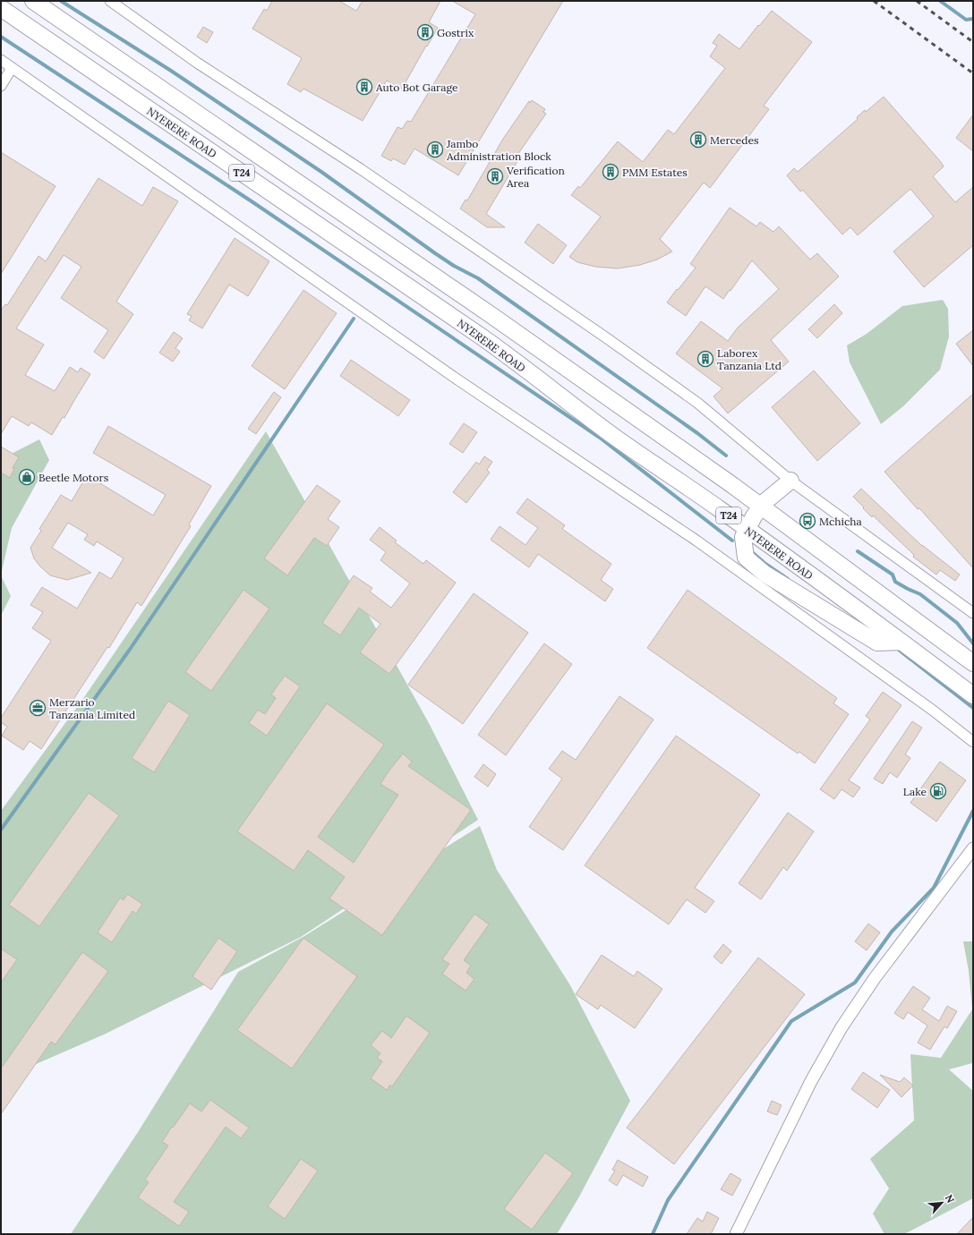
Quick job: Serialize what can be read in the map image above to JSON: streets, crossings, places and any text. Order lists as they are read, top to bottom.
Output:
{
  "streets": {
    "highway": ["NYERERE ROAD", "T24"]
  },
  "places": {
    "building": [
      "Gostrix",
      "Auto Bot Garage",
      "Mercedes",
      "Jambo Administration Block",
      "PMM Estates",
      "Verification Area",
      "Laborex Tanzania Ltd"
    ],
    "shop": ["Beetle Motors"],
    "bus stop": ["Mchicha"],
    "office": ["Merzario Tanzania Limited"],
    "fuel station": ["Lake"]
  },
  "north": "top right"
}
